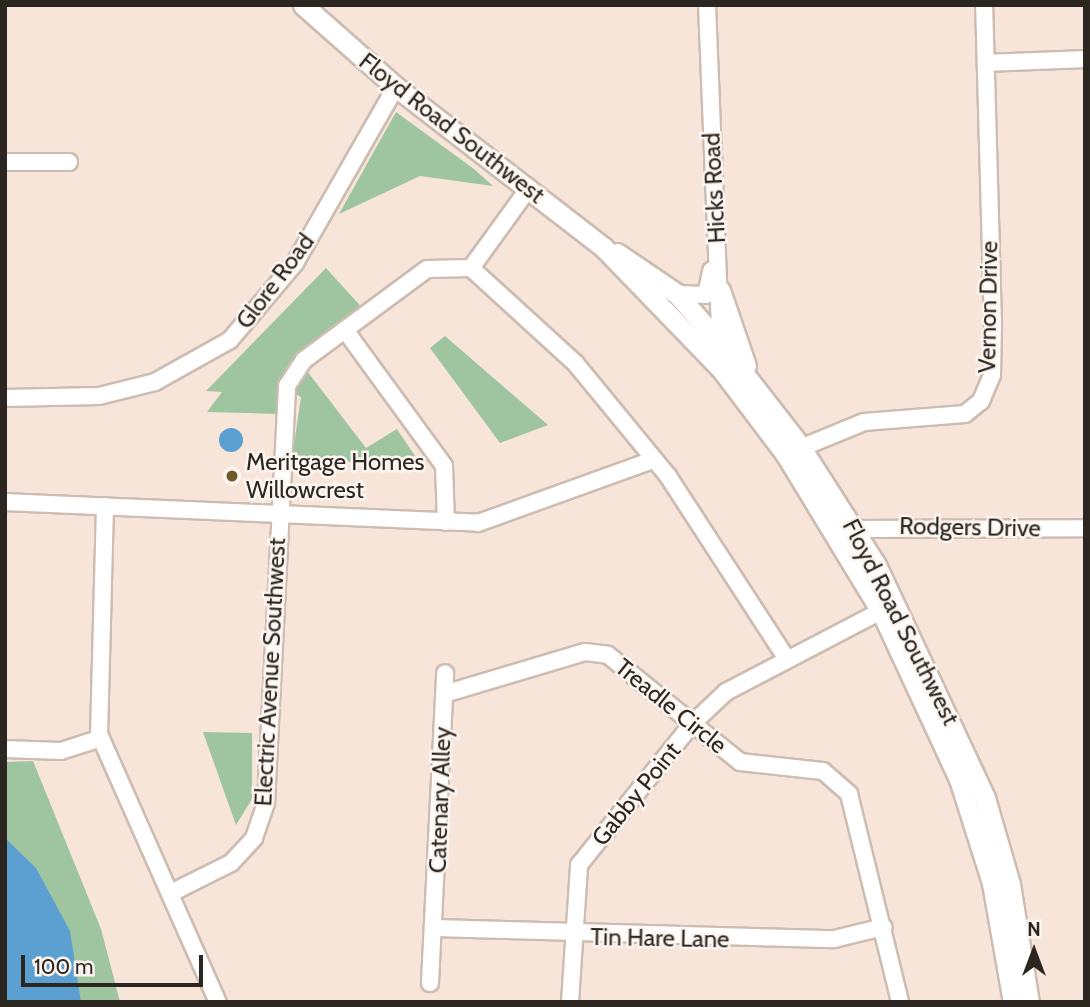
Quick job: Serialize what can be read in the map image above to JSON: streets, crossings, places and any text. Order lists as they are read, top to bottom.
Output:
{
  "streets": {
    "main road": ["Floyd Road Southwest"],
    "street": [
      "Hicks Road",
      "Glore Road",
      "Vernon Drive",
      "Rodgers Drive",
      "Electric Avenue Southwest",
      "Treadle Circle",
      "Gabby Point",
      "Catenary Alley",
      "Tin Hare Lane"
    ]
  },
  "crossings": [
    ["Floyd Road Southwest", "Hicks Road"],
    ["Floyd Road Southwest", "Glore Road"],
    ["Floyd Road Southwest", "Vernon Drive"],
    ["Floyd Road Southwest", "Rodgers Drive"],
    ["Floyd Road Southwest", "Gabby Point"],
    ["Treadle Circle", "Gabby Point"],
    ["Treadle Circle", "Catenary Alley"],
    ["Treadle Circle", "Tin Hare Lane"],
    ["Gabby Point", "Tin Hare Lane"],
    ["Catenary Alley", "Tin Hare Lane"]
  ],
  "places": ["Meritgage Homes Willowcrest"],
  "scale_bar": "100 m",
  "north": "top"
}
